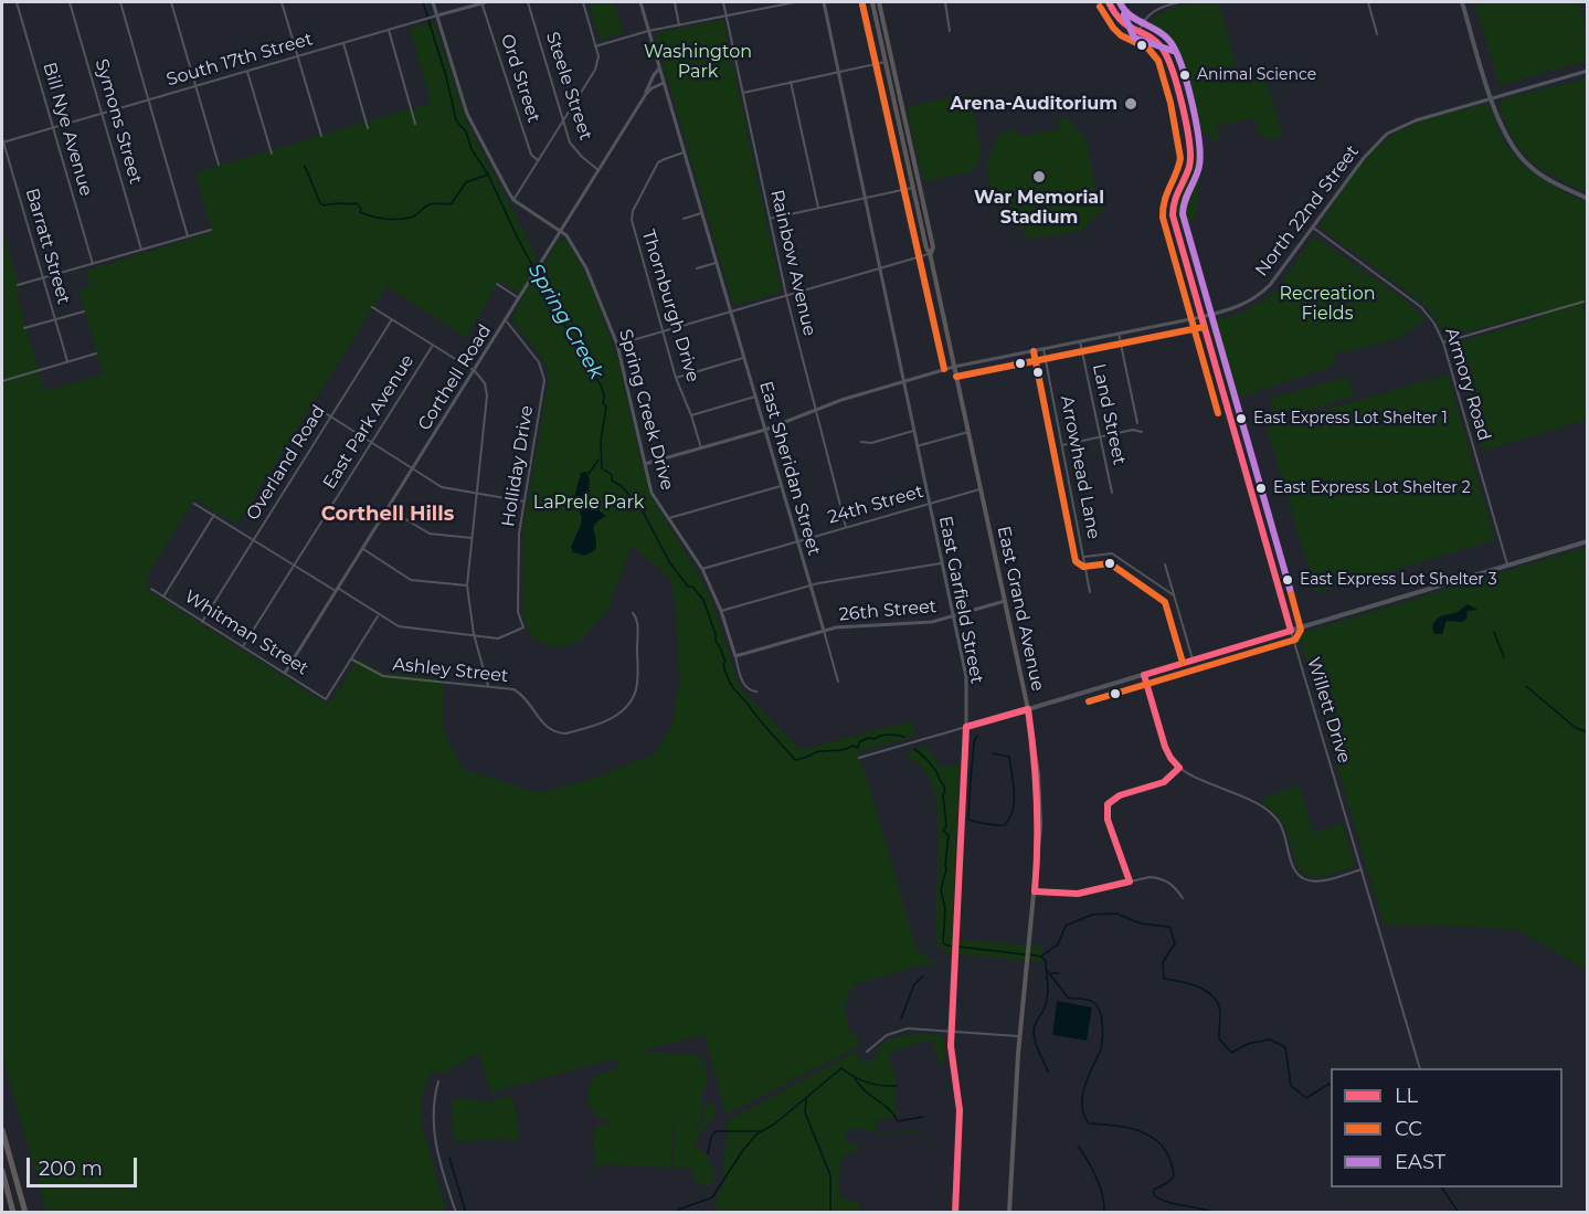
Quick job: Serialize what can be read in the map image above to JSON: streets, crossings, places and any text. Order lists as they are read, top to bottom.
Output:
{
  "streets": {
    "main road": ["East Grand Avenue"],
    "street": [
      "South 17th Street",
      "Ord Street",
      "Steele Street",
      "Symons Street",
      "Bill Nye Avenue",
      "North 22nd Street",
      "Barratt Street",
      "Rainbow Avenue",
      "Thornburgh Drive",
      "Corthell Road",
      "Armory Road",
      "Spring Creek Drive",
      "Land Street",
      "East Park Avenue",
      "Overland Road",
      "Holliday Drive",
      "Arrowhead Lane",
      "East Sheridan Street",
      "24th Street",
      "East Garfield Street",
      "26th Street",
      "Whitman Street",
      "Ashley Street",
      "Willett Drive"
    ]
  },
  "crossings": [
    ["South 17th Street", "Ord Street"],
    ["South 17th Street", "Symons Street"],
    ["South 17th Street", "Bill Nye Avenue"],
    ["South 17th Street", "Barratt Street"],
    ["South 17th Street", "Spring Creek Drive"],
    ["Steele Street", "Corthell Road"],
    ["North 22nd Street", "Rainbow Avenue"],
    ["North 22nd Street", "Thornburgh Drive"],
    ["North 22nd Street", "Armory Road"],
    ["North 22nd Street", "Spring Creek Drive"],
    ["North 22nd Street", "Land Street"],
    ["North 22nd Street", "Arrowhead Lane"],
    ["North 22nd Street", "East Sheridan Street"],
    ["North 22nd Street", "East Garfield Street"],
    ["North 22nd Street", "East Grand Avenue"],
    ["North 22nd Street", "Willett Drive"],
    ["Rainbow Avenue", "24th Street"],
    ["Thornburgh Drive", "East Sheridan Street"],
    ["Corthell Road", "Spring Creek Drive"],
    ["Corthell Road", "Holliday Drive"],
    ["Corthell Road", "East Sheridan Street"],
    ["Corthell Road", "Whitman Street"],
    ["Spring Creek Drive", "24th Street"],
    ["Spring Creek Drive", "26th Street"],
    ["East Park Avenue", "Whitman Street"],
    ["Overland Road", "Whitman Street"],
    ["East Sheridan Street", "24th Street"],
    ["East Sheridan Street", "26th Street"],
    ["24th Street", "East Garfield Street"],
    ["24th Street", "East Grand Avenue"],
    ["East Garfield Street", "26th Street"],
    ["East Grand Avenue", "26th Street"],
    ["Whitman Street", "Ashley Street"]
  ],
  "districts": ["Corthell Hills"],
  "water": ["Spring Creek"],
  "parks": ["Washington Park", "Recreation Fields", "LaPrele Park"],
  "places": [
    "Animal Science",
    "Arena-Auditorium",
    "War Memorial Stadium",
    "East Express Lot Shelter 1",
    "East Express Lot Shelter 2",
    "East Express Lot Shelter 3"
  ],
  "lines": ["transit line LL", "transit line EAST", "transit line CC"],
  "legend": ["LL", "CC", "EAST"],
  "scale_bar": "200 m"
}
